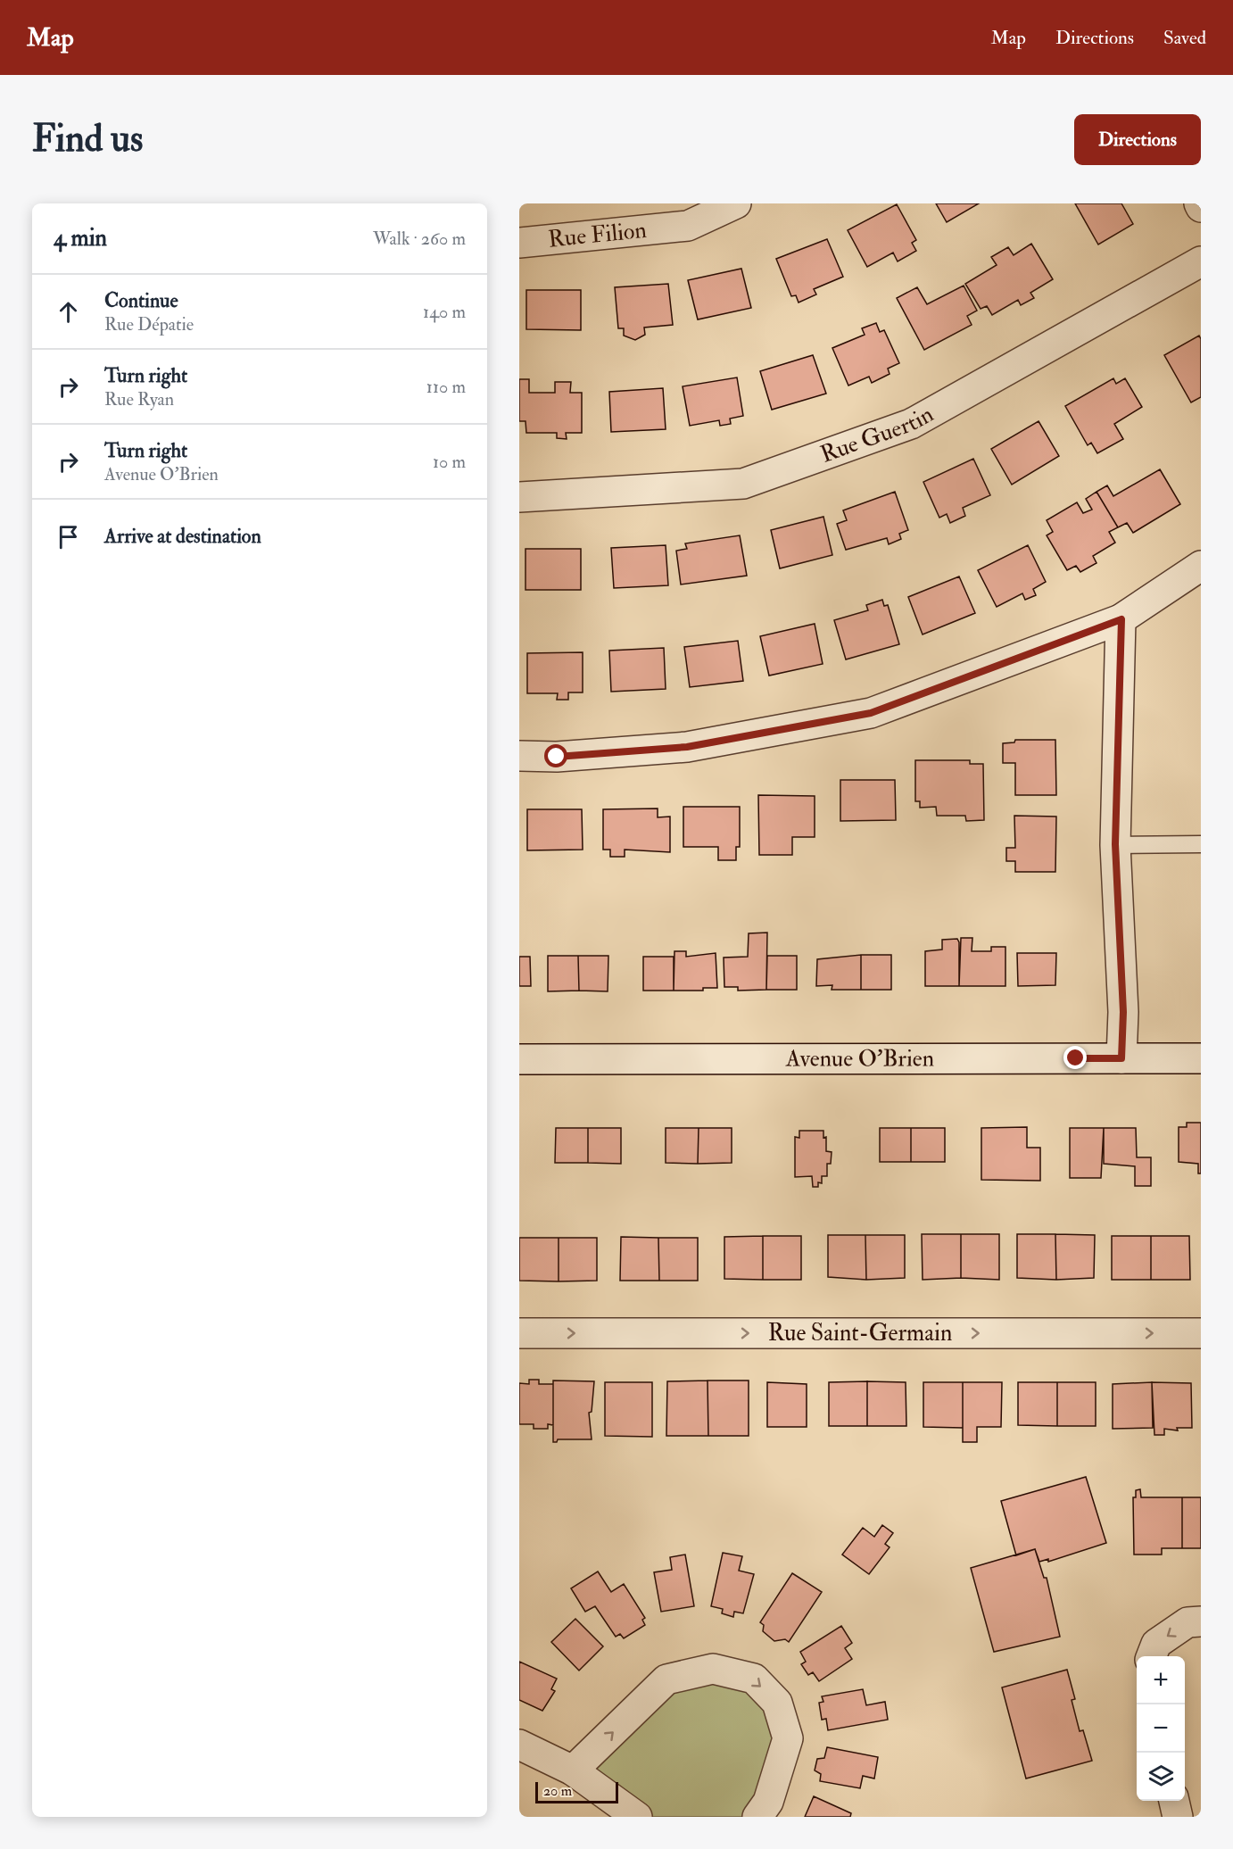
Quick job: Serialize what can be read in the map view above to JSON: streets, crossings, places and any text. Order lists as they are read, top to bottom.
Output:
{
  "streets": {
    "street": [
      "Rue Filion",
      "Rue Guertin",
      "Avenue O'Brien",
      "Rue Saint-Germain"
    ]
  },
  "one_way": ["Rue Saint-Germain"],
  "scale_bar": "20 m",
  "page": {
    "header": "Map",
    "nav": ["Map", "Directions", "Saved"],
    "buttons": "Directions",
    "title": "Find us",
    "heading": ["4 min", "Walk · 260 m"],
    "list": [
      ["Continue", "Rue Dépatie", "140 m"],
      ["Turn right", "Rue Ryan", "110 m"],
      ["Turn right", "Avenue O'Brien", "10 m"],
      "Arrive at destination"
    ],
    "map_buttons": ["+", "−"],
    "scale": "20 m"
  }
}
